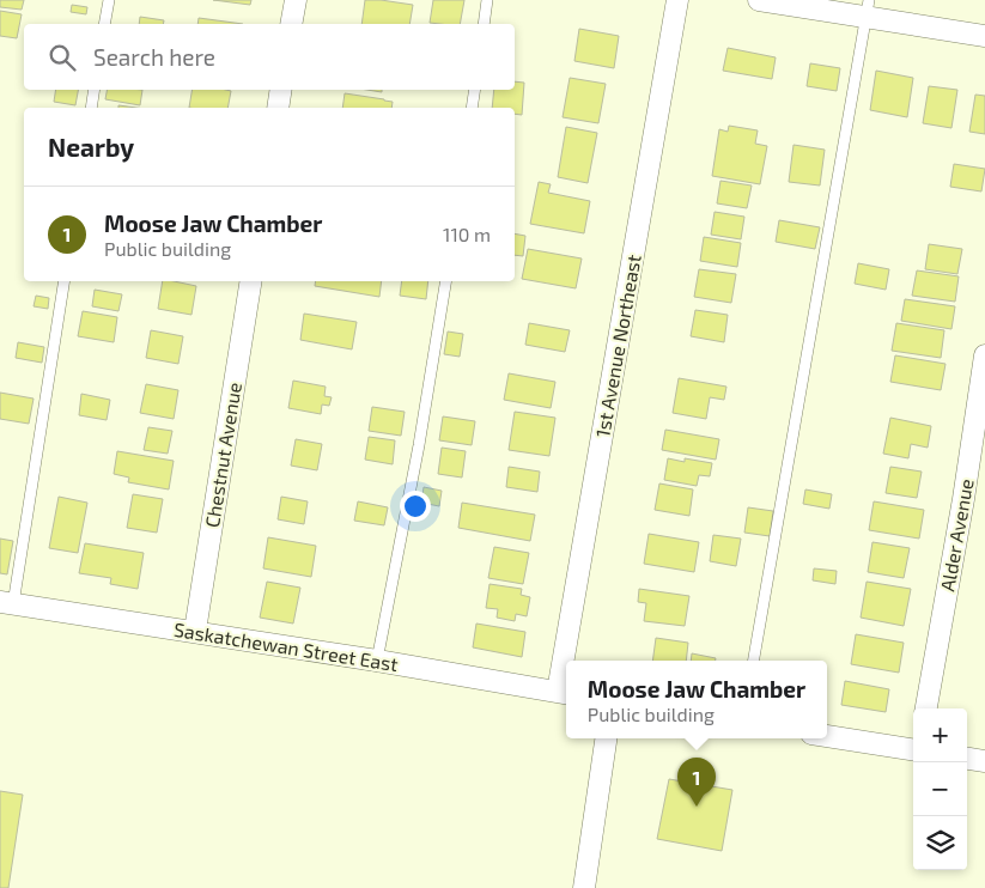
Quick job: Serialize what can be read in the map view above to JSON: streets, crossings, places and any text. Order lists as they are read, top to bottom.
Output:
{
  "streets": {
    "street": [
      "1st Avenue Northeast",
      "Chestnut Avenue",
      "Alder Avenue",
      "Saskatchewan Street East"
    ]
  },
  "crossings": [
    ["Chestnut Avenue", "Saskatchewan Street East"]
  ],
  "page": {
    "search": "Search here",
    "heading": "Nearby",
    "list": [
      {
        "mark": "1",
        "name": "Moose Jaw Chamber",
        "note": "Public building",
        "value": "110 m"
      }
    ],
    "popup": ["Moose Jaw Chamber", "Public building"],
    "map_buttons": ["+", "−"],
    "pins": "1"
  }
}
